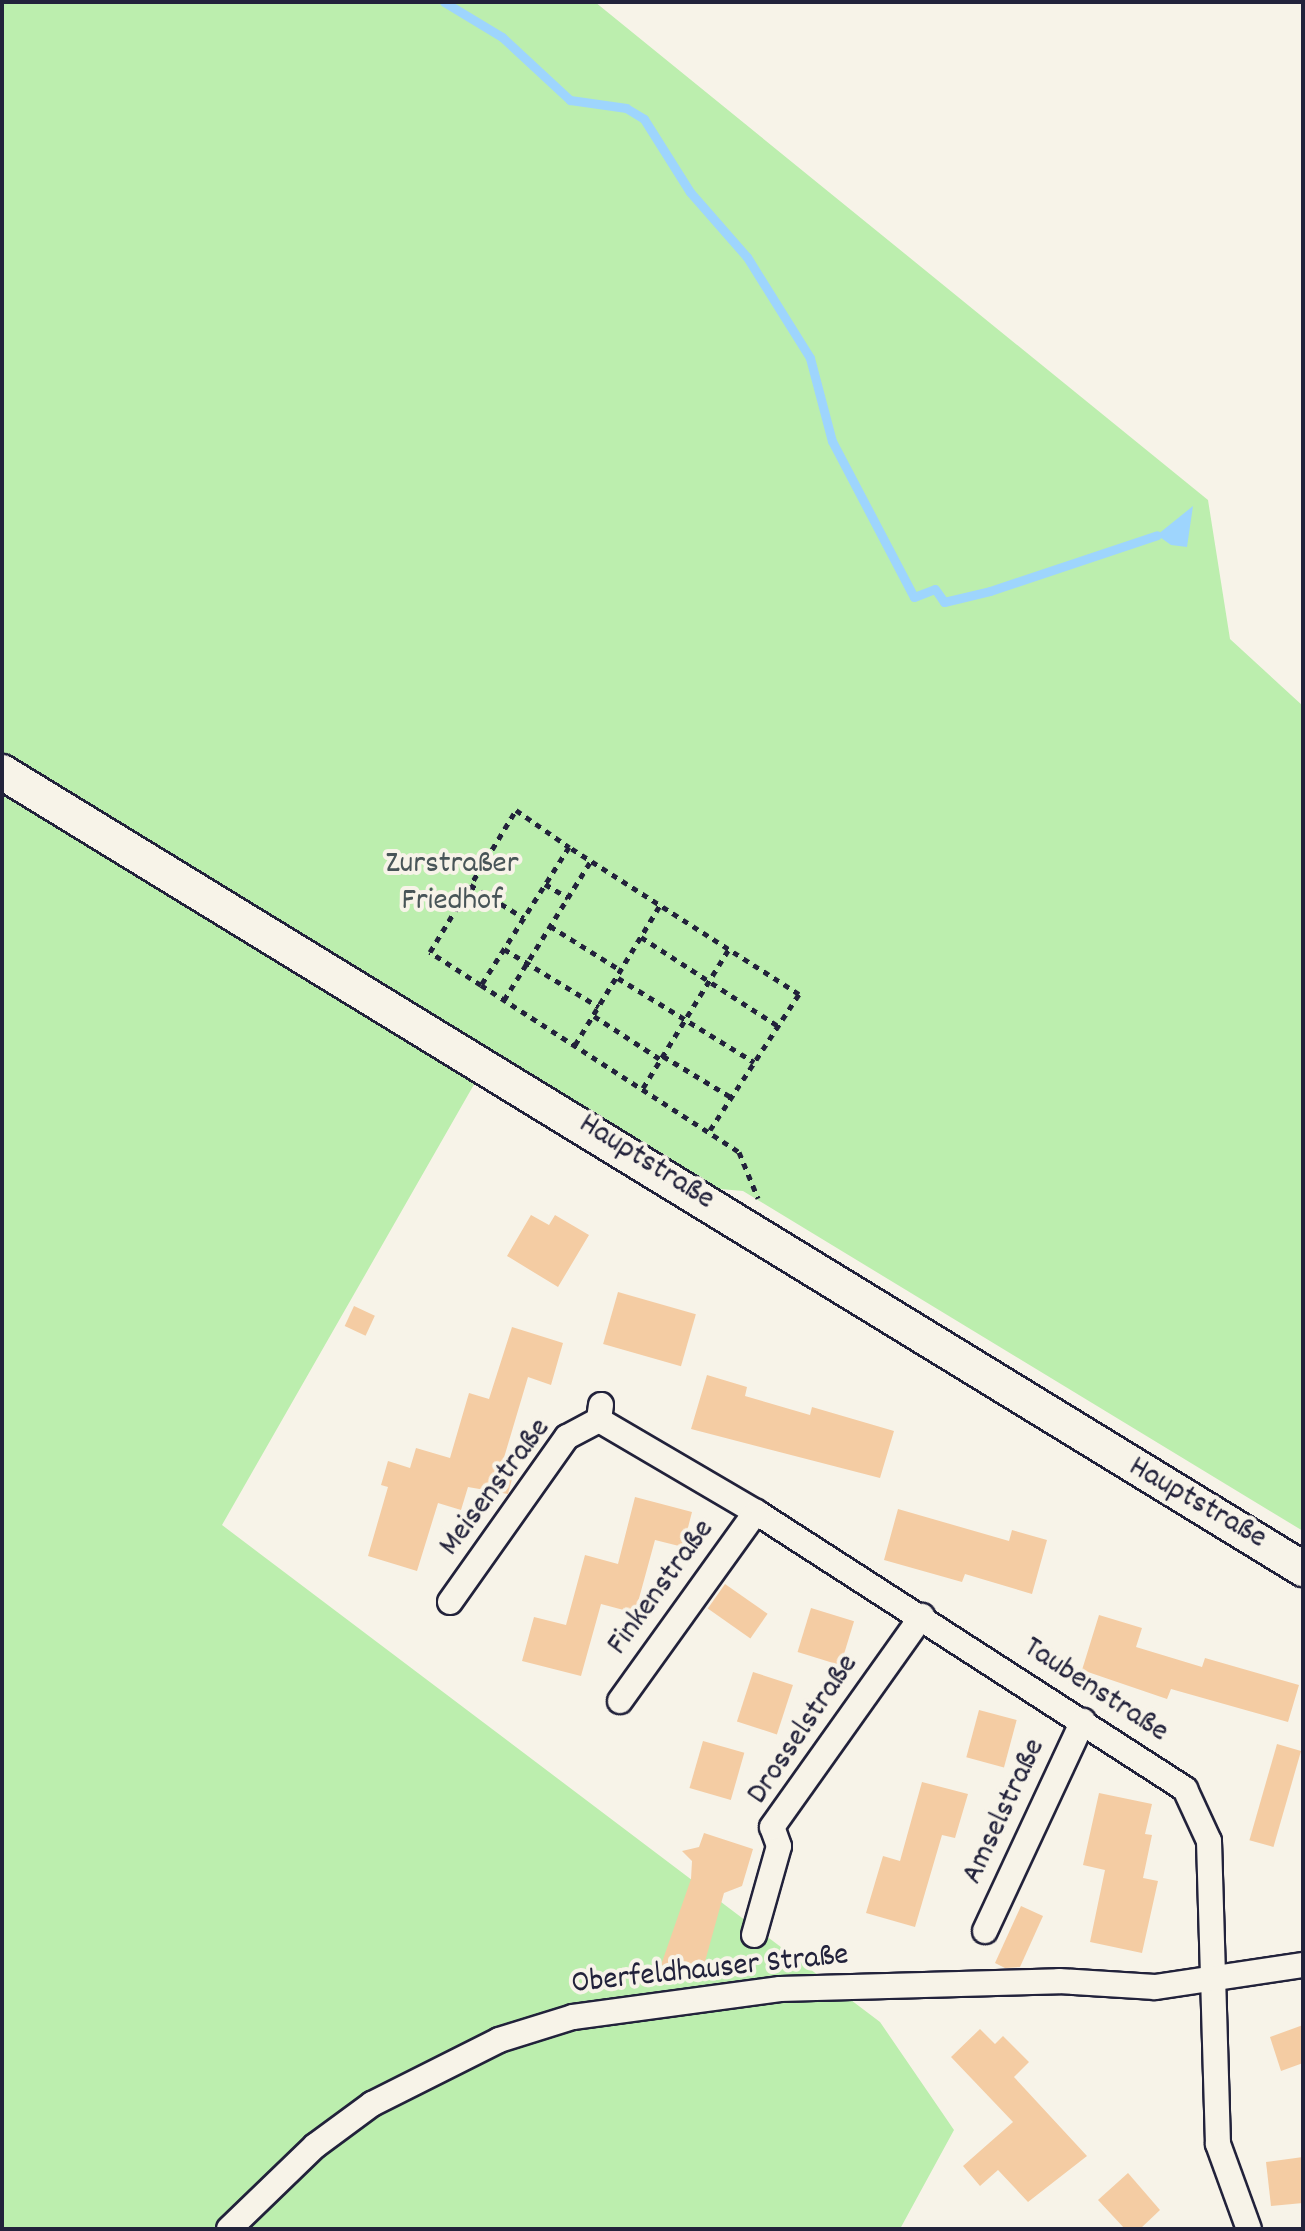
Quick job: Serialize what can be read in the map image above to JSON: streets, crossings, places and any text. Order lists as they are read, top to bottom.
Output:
{
  "streets": {
    "main road": ["Hauptstraße"],
    "street": [
      "Meisenstraße",
      "Finkenstraße",
      "Taubenstraße",
      "Drosselstraße",
      "Amselstraße",
      "Oberfeldhauser Straße"
    ]
  },
  "crossings": [
    ["Meisenstraße", "Taubenstraße"],
    ["Finkenstraße", "Taubenstraße"],
    ["Taubenstraße", "Drosselstraße"],
    ["Taubenstraße", "Amselstraße"],
    ["Taubenstraße", "Oberfeldhauser Straße"]
  ],
  "parks": ["Zurstraßer Friedhof"]
}
